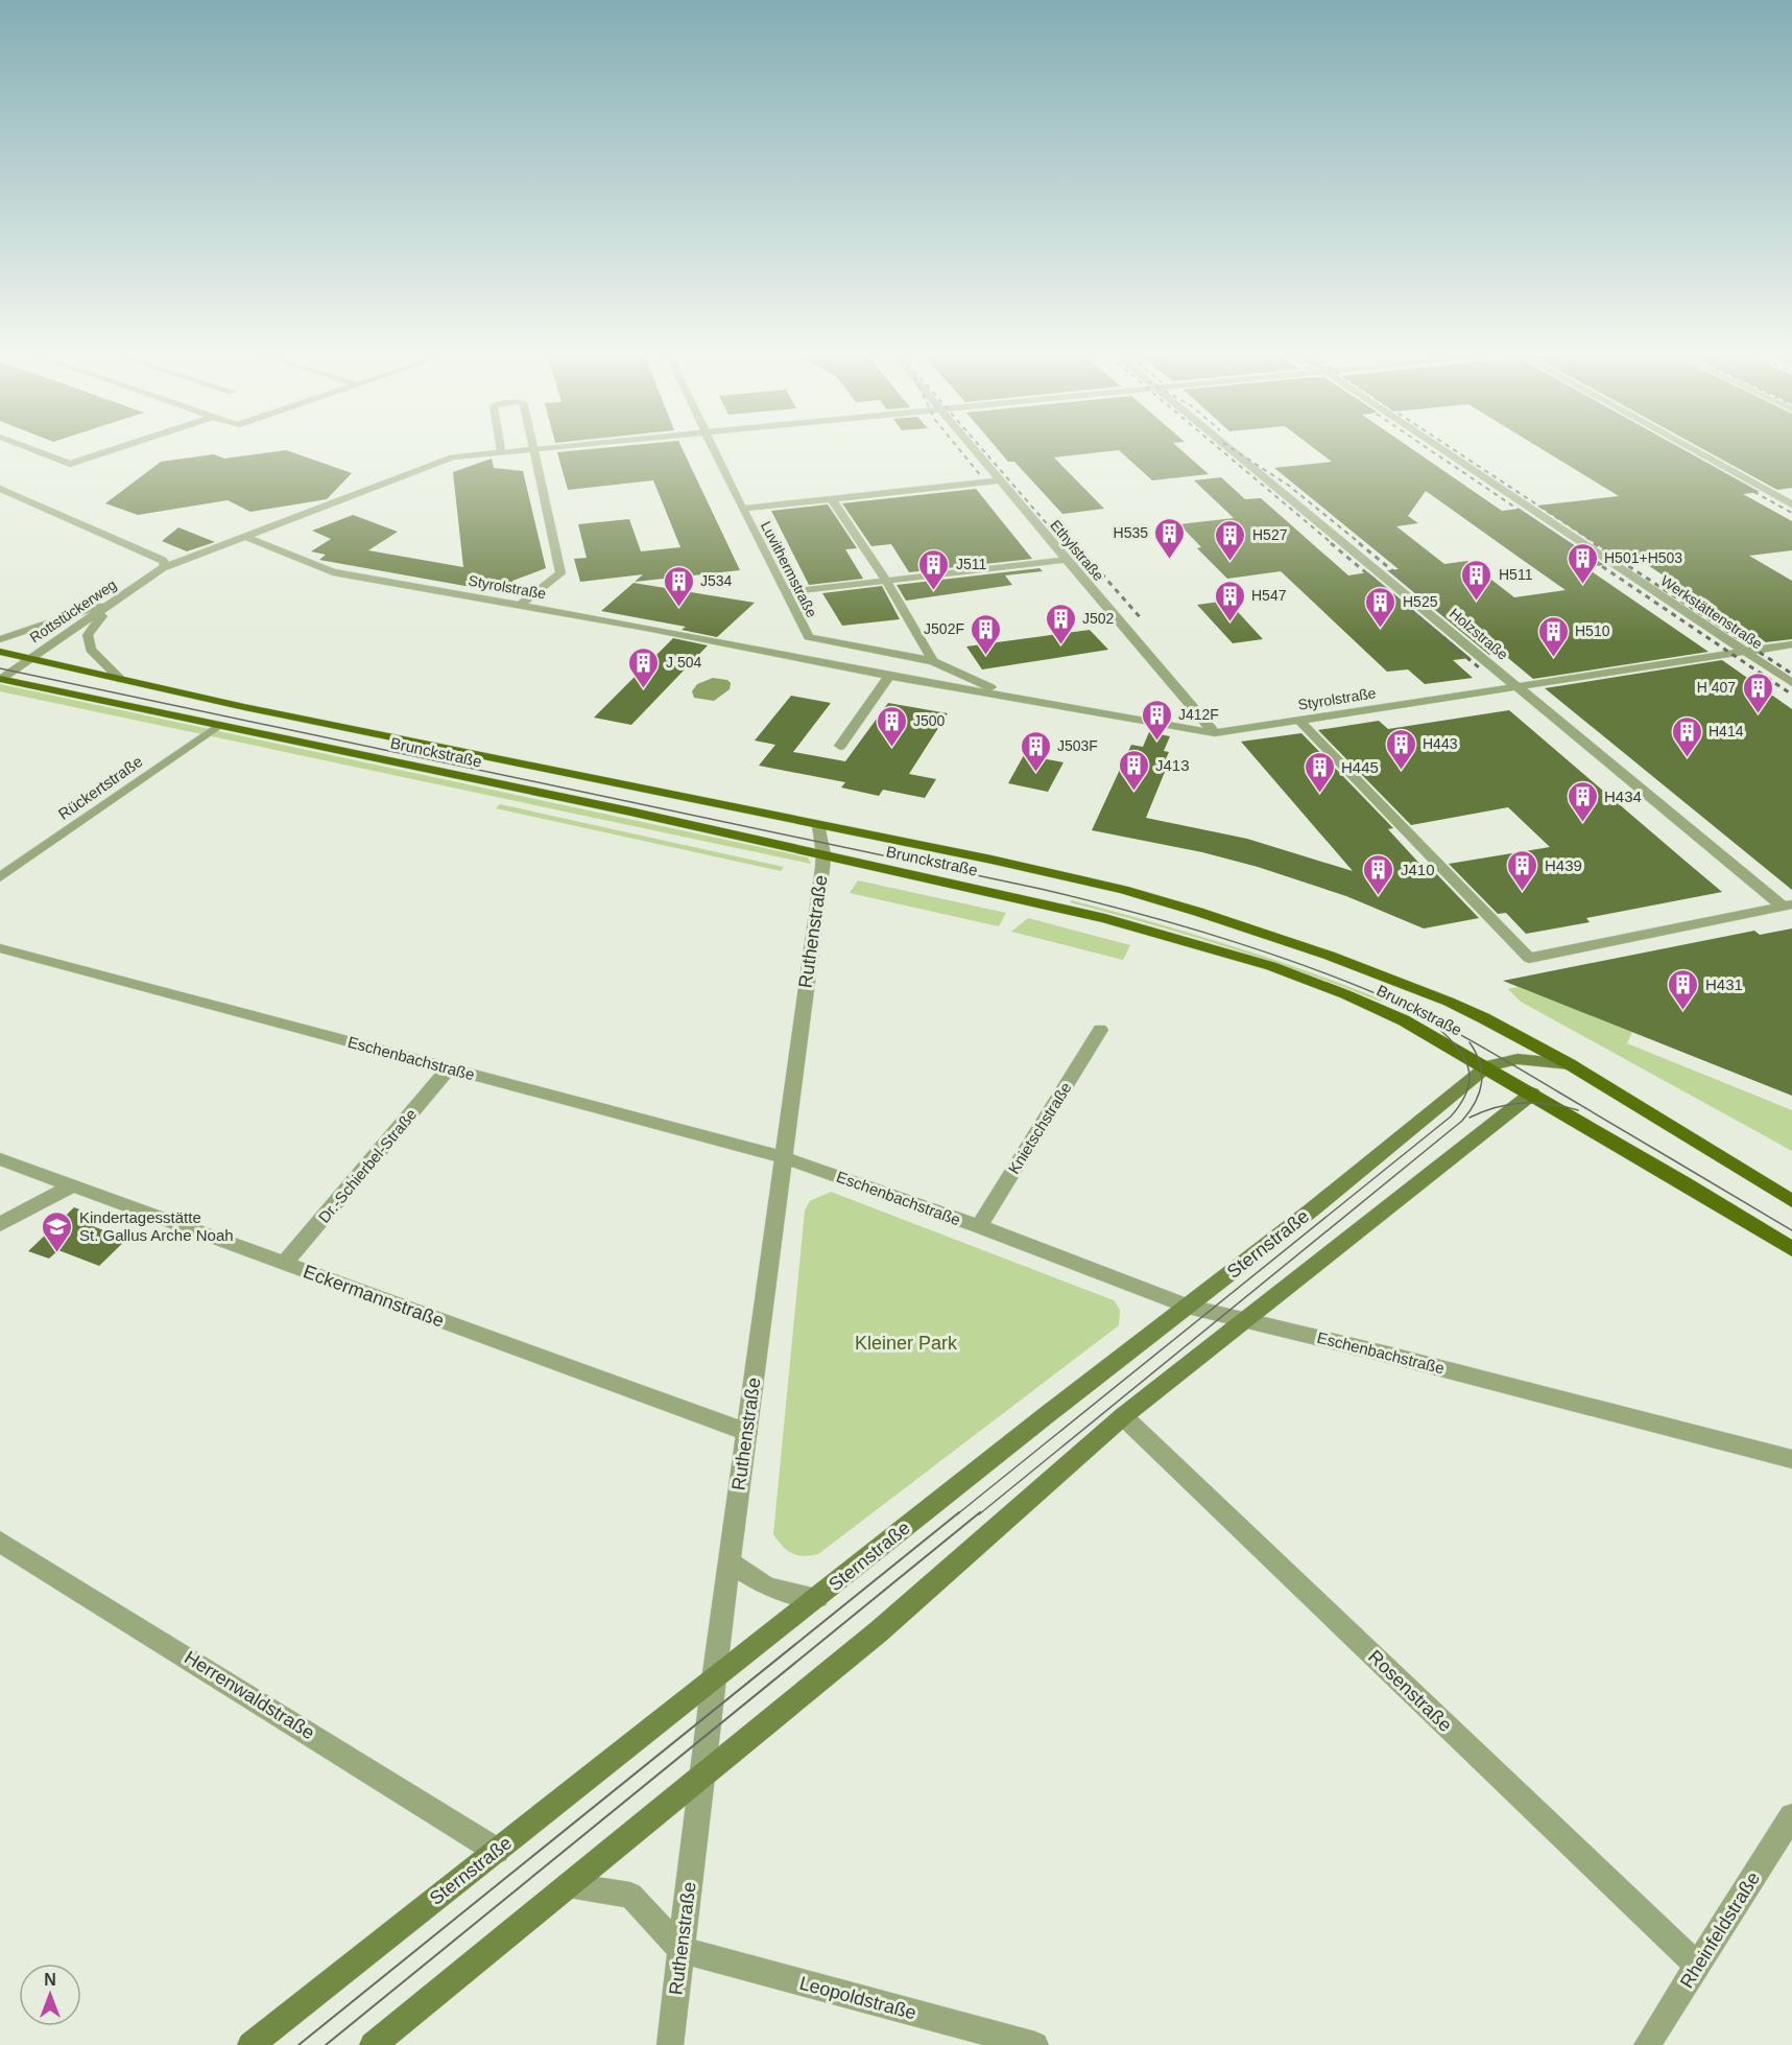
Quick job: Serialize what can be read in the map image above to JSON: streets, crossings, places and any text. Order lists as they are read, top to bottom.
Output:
{
  "streets": {
    "main road": ["Brunckstraße", "Sternstraße"],
    "street": [
      "Ethylstraße",
      "Luvithermstraße",
      "Styrolstraße",
      "Rottstückerweg",
      "Werkstättenstraße",
      "Holzstraße",
      "Rückertstraße",
      "Ruthenstraße",
      "Eschenbachstraße",
      "Knietschstraße",
      "Dr.-Schierbel-Straße",
      "Eckermannstraße",
      "Rosenstraße",
      "Herrenwaldstraße",
      "Rheinfeldstraße",
      "Leopoldstraße"
    ]
  },
  "crossings": [
    ["Ethylstraße", "Styrolstraße"],
    ["Luvithermstraße", "Styrolstraße"],
    ["Styrolstraße", "Rottstückerweg"],
    ["Styrolstraße", "Werkstättenstraße"],
    ["Styrolstraße", "Holzstraße"],
    ["Rottstückerweg", "Brunckstraße"],
    ["Brunckstraße", "Rückertstraße"],
    ["Brunckstraße", "Ruthenstraße"],
    ["Brunckstraße", "Sternstraße"],
    ["Ruthenstraße", "Eschenbachstraße"],
    ["Ruthenstraße", "Sternstraße"],
    ["Ruthenstraße", "Eckermannstraße"],
    ["Ruthenstraße", "Leopoldstraße"],
    ["Eschenbachstraße", "Knietschstraße"],
    ["Eschenbachstraße", "Dr.-Schierbel-Straße"],
    ["Eschenbachstraße", "Sternstraße"],
    ["Dr.-Schierbel-Straße", "Eckermannstraße"],
    ["Sternstraße", "Herrenwaldstraße"],
    ["Rosenstraße", "Rheinfeldstraße"]
  ],
  "parks": ["Kleiner Park"],
  "places": {
    "building": [
      "H535",
      "H527",
      "H501+H503",
      "J511",
      "H511",
      "J534",
      "H547",
      "H525",
      "J502",
      "J502F",
      "H510",
      "J 504",
      "H 407",
      "J412F",
      "J500",
      "H414",
      "H443",
      "J503F",
      "J413",
      "H445",
      "H434",
      "H439",
      "J410",
      "H431"
    ],
    "school or university": ["Kindertagesstätte St. Gallus Arche Noah"]
  },
  "north": "top"
}
